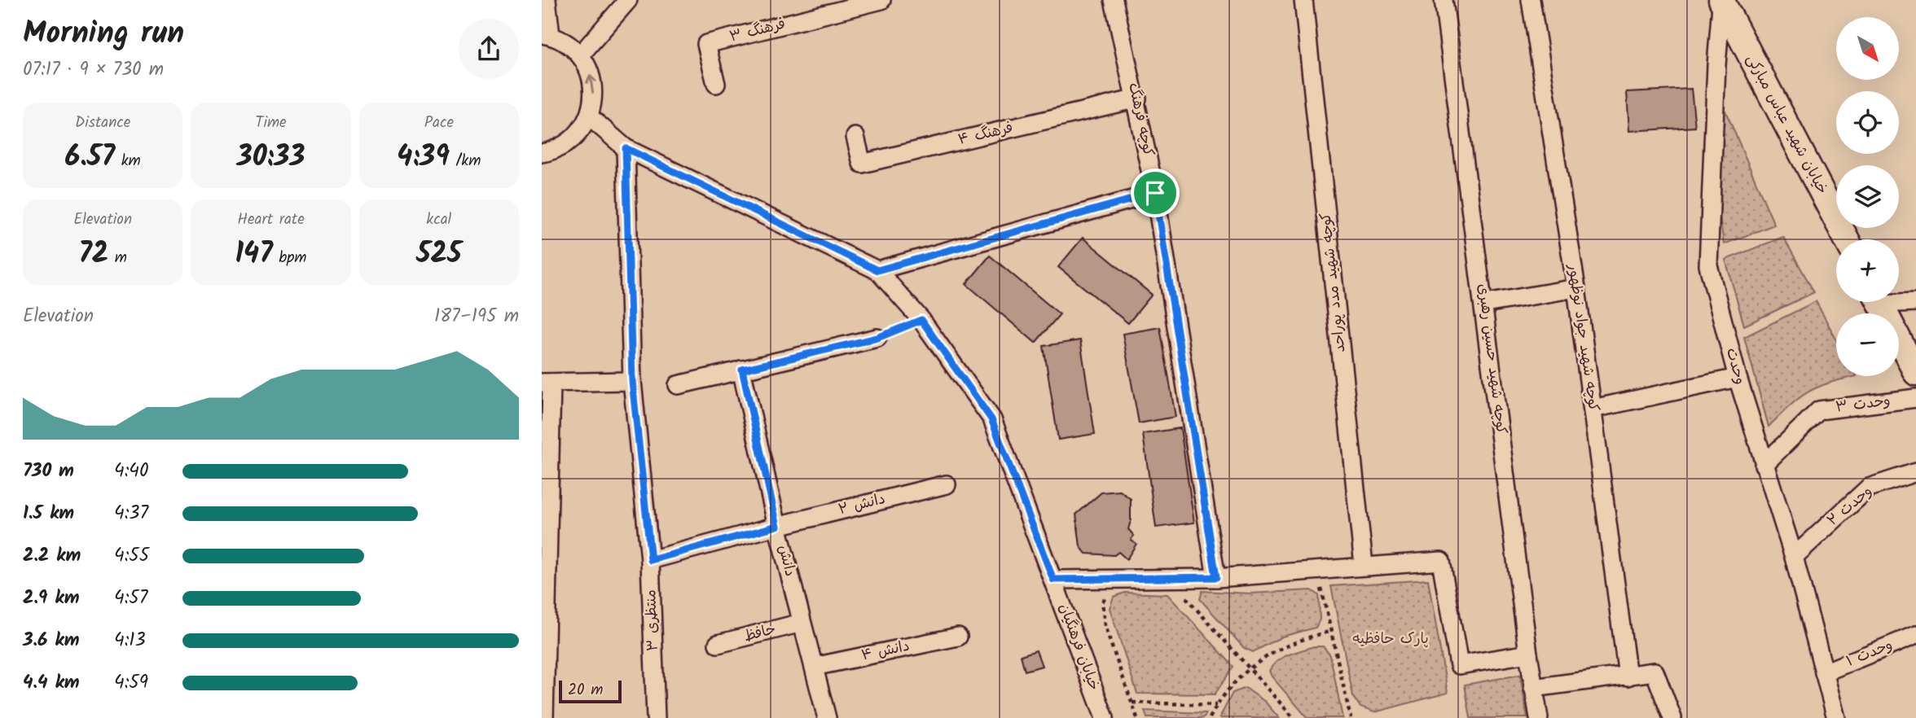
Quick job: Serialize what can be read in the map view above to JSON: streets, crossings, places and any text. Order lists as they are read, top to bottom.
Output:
{
  "streets": {
    "street": [
      "فرهنگ ۳",
      "کوچه فرهنگ",
      "خیابان شهید عباس مبارکی",
      "فرهنگ ۴",
      "کوچه شهید مدد پوراحد",
      "کوچه شهید جواد نوظهور",
      "کوچه شهید حسین رهبری",
      "وحدت",
      "وحدت ۳",
      "دانش ۲",
      "وحدت ۲",
      "دانش",
      "منتظری ۳",
      "حافظ",
      "خیابان فرهنگیان",
      "دانش ۴",
      "وحدت ۱"
    ]
  },
  "crossings": [
    ["کوچه فرهنگ", "فرهنگ ۴"],
    ["خیابان شهید عباس مبارکی", "وحدت"],
    ["وحدت", "وحدت ۳"],
    ["وحدت", "وحدت ۲"],
    ["وحدت", "وحدت ۱"],
    ["دانش ۲", "دانش"],
    ["دانش ۲", "منتظری ۳"],
    ["دانش", "حافظ"],
    ["دانش", "دانش ۴"],
    ["منتظری ۳", "خیابان فرهنگیان"]
  ],
  "parks": ["پارک حافظیه"],
  "scale_bar": "20 m",
  "north": "bottom right",
  "page": {
    "heading": ["Morning run", "07:17 · 9 × 730 m"],
    "map_buttons": ["+", "−"],
    "stats": [
      ["Distance", "6.57 km"],
      ["Time", "30:33"],
      ["Pace", "4:39 /km"],
      ["Elevation", "72 m"],
      ["Heart rate", "147 bpm"],
      ["kcal", "525"]
    ],
    "chart": ["Elevation", "187–195 m"],
    "list": [
      {
        "name": "730 m",
        "note": "4:40"
      },
      {
        "name": "1.5 km",
        "note": "4:37"
      },
      {
        "name": "2.2 km",
        "note": "4:55"
      },
      {
        "name": "2.9 km",
        "note": "4:57"
      },
      {
        "name": "3.6 km",
        "note": "4:13"
      },
      {
        "name": "4.4 km",
        "note": "4:59"
      }
    ],
    "scale": "20 m"
  }
}
